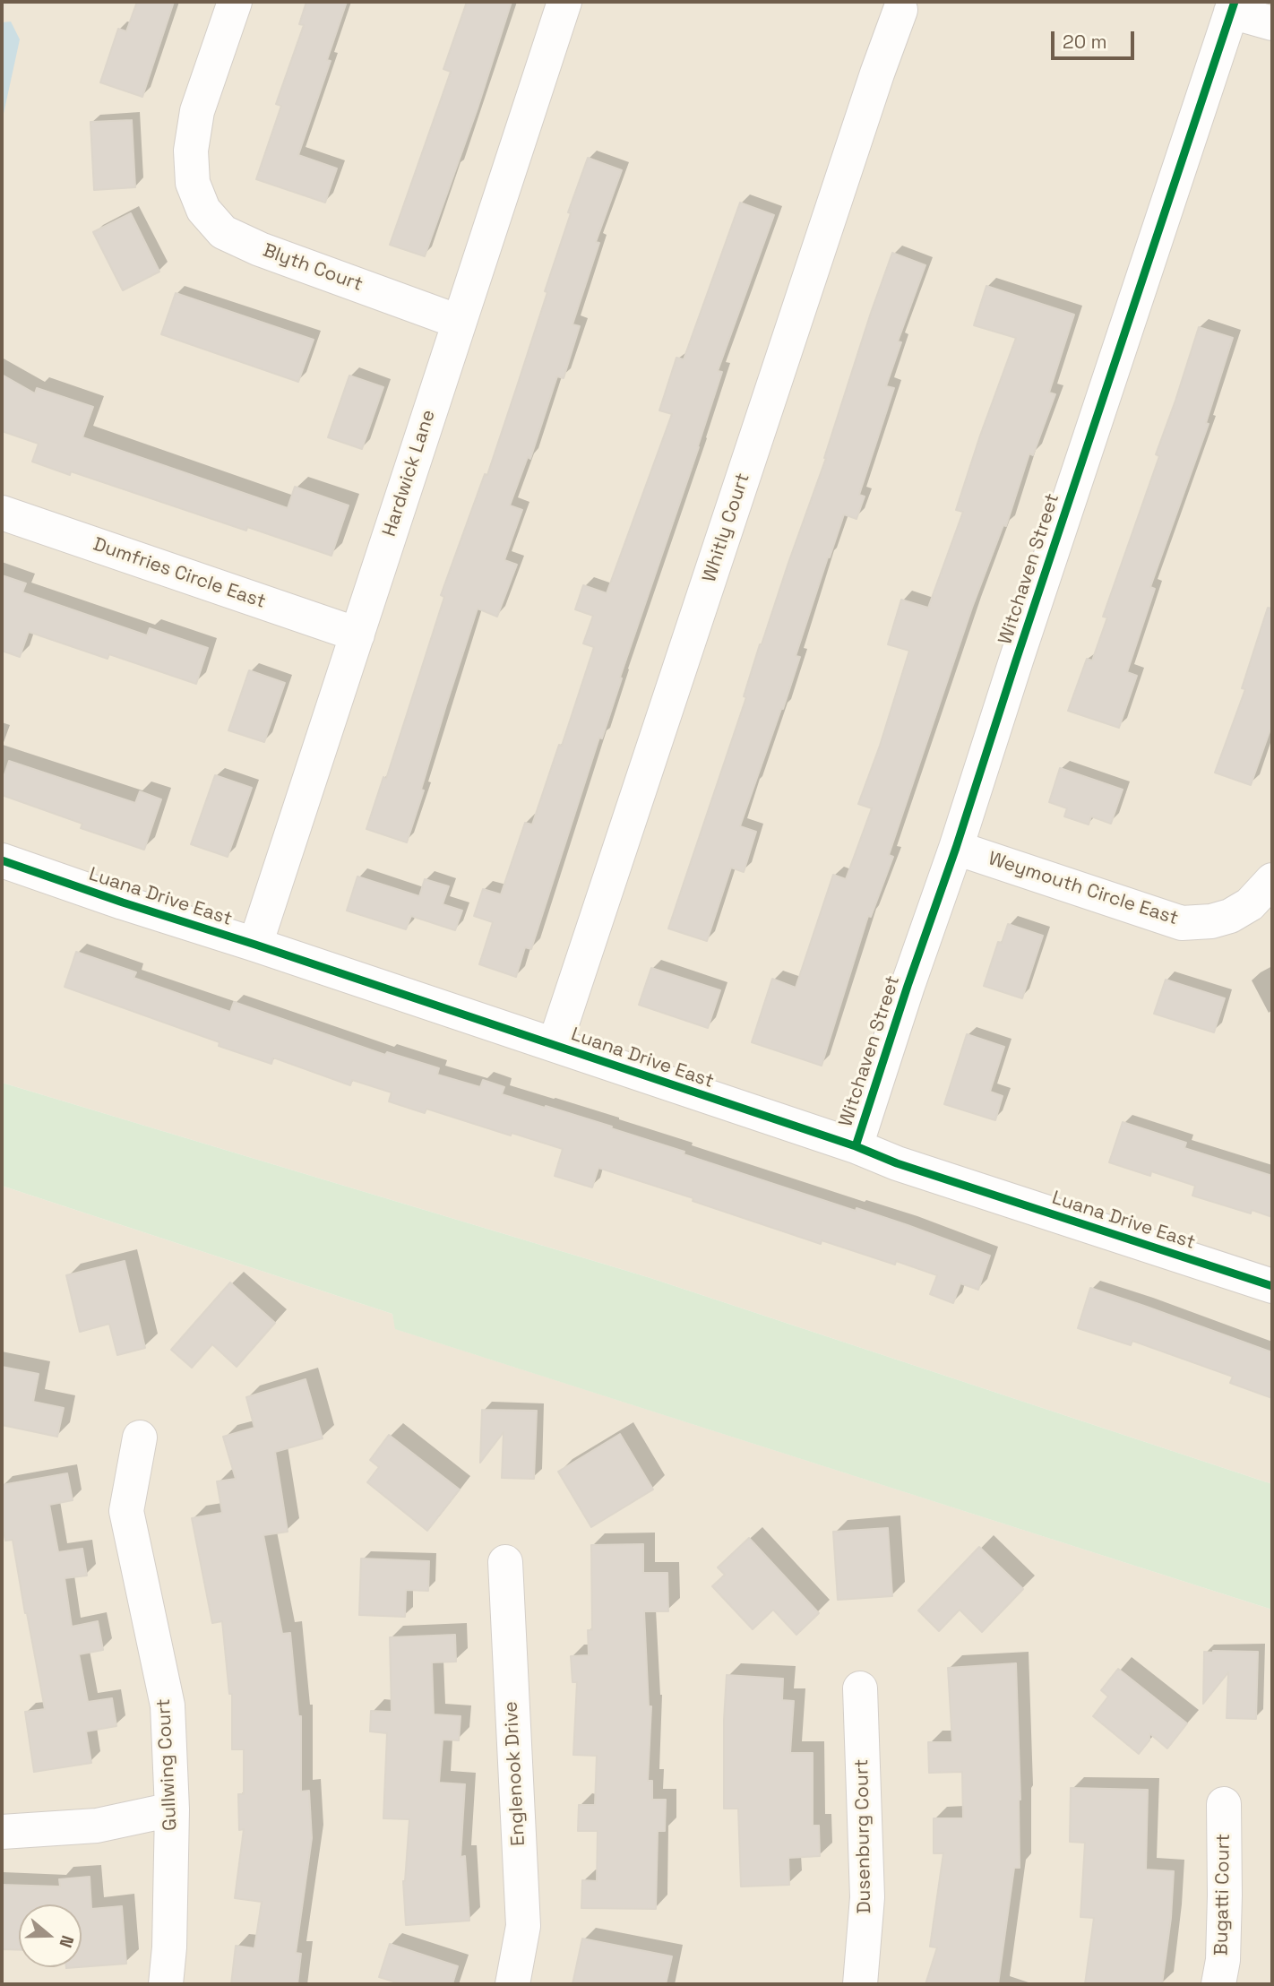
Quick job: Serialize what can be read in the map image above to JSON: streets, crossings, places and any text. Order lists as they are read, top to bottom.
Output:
{
  "streets": {
    "street": [
      "Blyth Court",
      "Hardwick Lane",
      "Whitly Court",
      "Witchaven Street",
      "Dumfries Circle East",
      "Weymouth Circle East",
      "Luana Drive East",
      "Gullwing Court",
      "Englenook Drive",
      "Dusenburg Court",
      "Bugatti Court"
    ]
  },
  "crossings": [
    ["Blyth Court", "Hardwick Lane"],
    ["Hardwick Lane", "Dumfries Circle East"],
    ["Hardwick Lane", "Luana Drive East"],
    ["Whitly Court", "Luana Drive East"],
    ["Witchaven Street", "Weymouth Circle East"],
    ["Witchaven Street", "Luana Drive East"]
  ],
  "scale_bar": "20 m",
  "north": "right"
}
